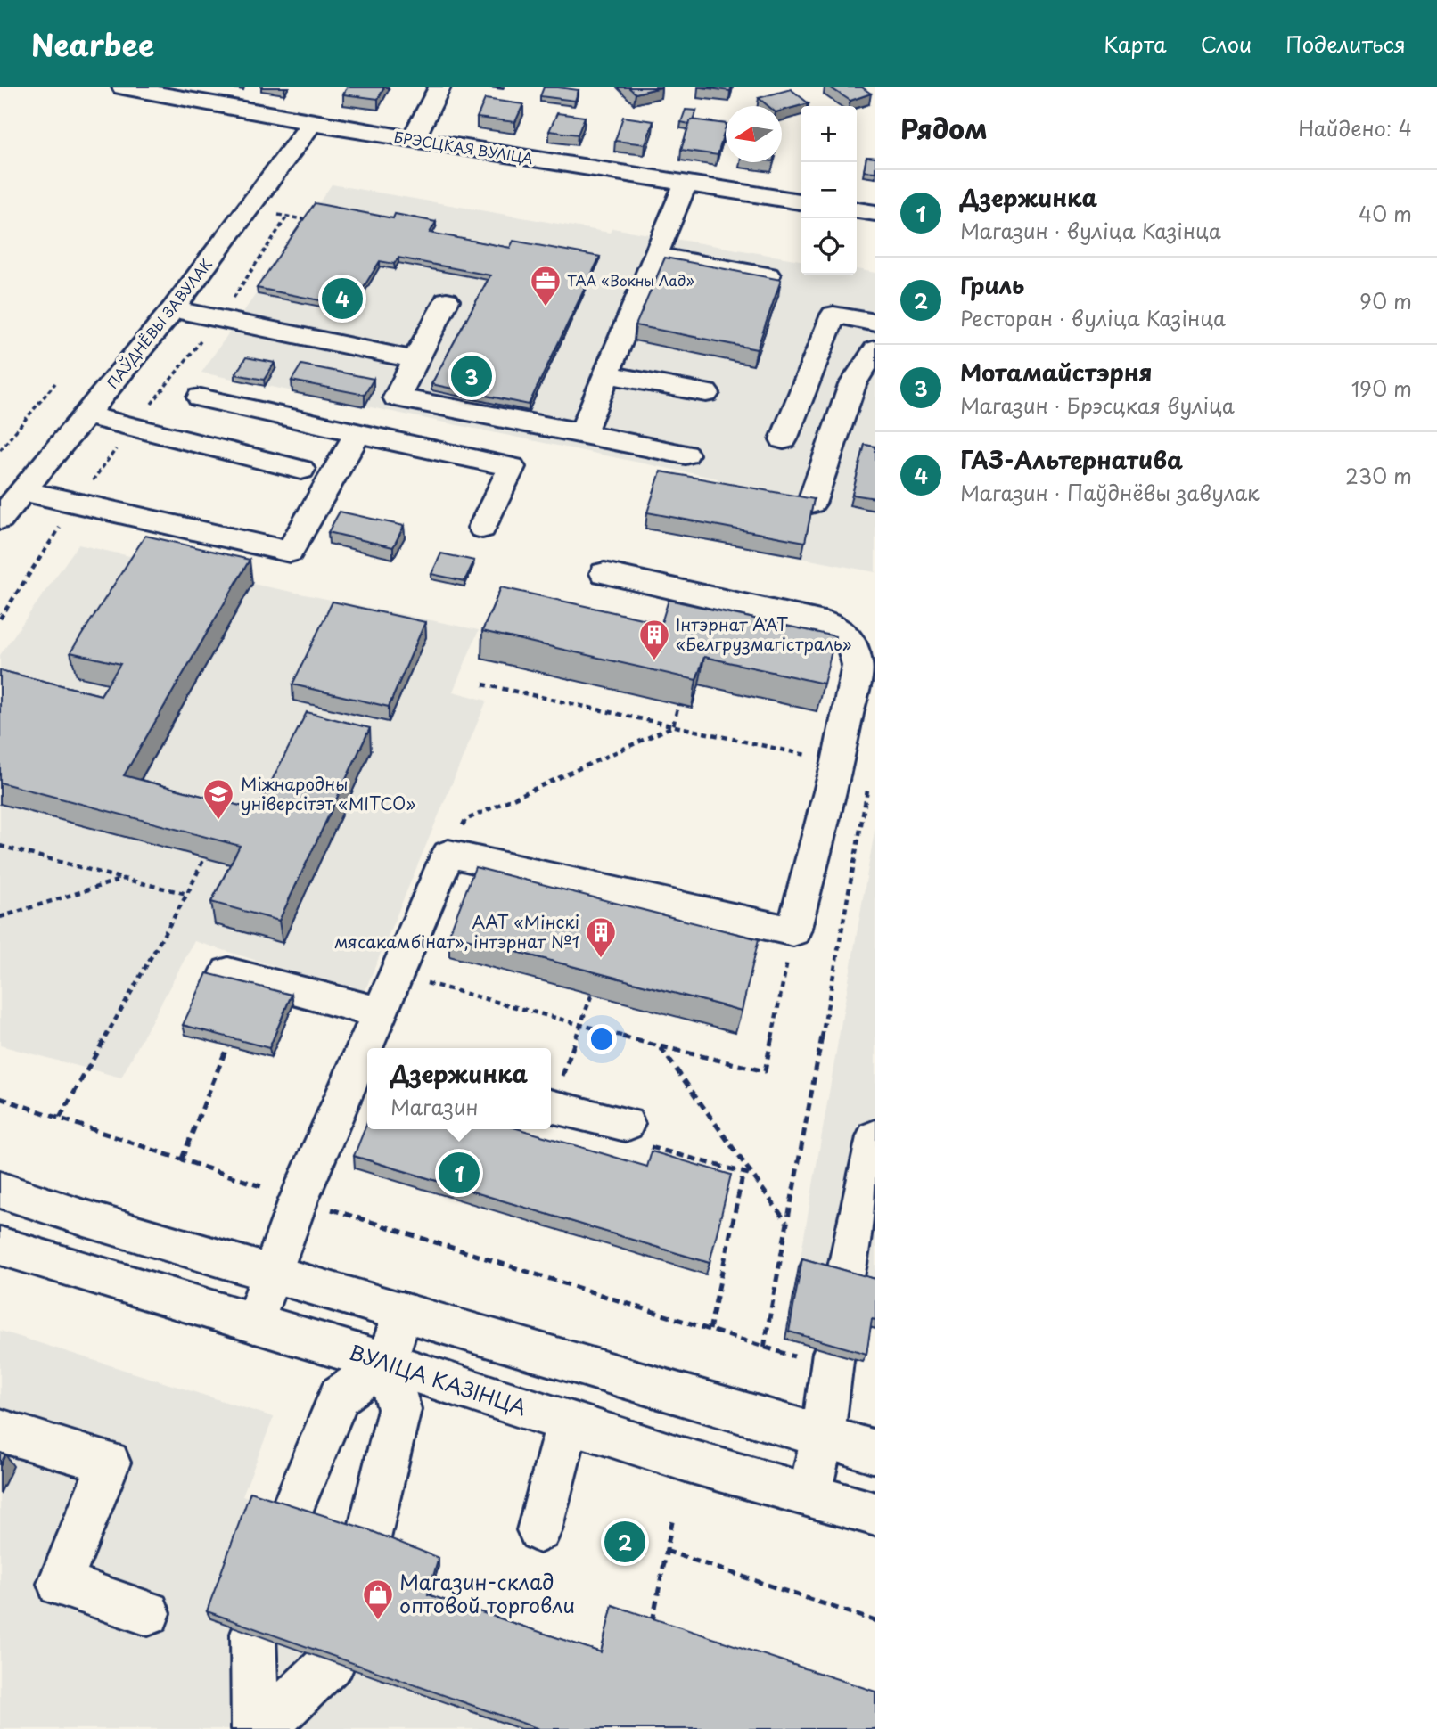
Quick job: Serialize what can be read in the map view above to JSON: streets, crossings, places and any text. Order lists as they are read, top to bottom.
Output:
{
  "streets": {
    "street": ["БРЭСЦКАЯ ВУЛІЦА", "ПАЎДНЁВЫ ЗАВУЛАК", "ВУЛІЦА КАЗІНЦА"]
  },
  "crossings": [
    ["БРЭСЦКАЯ ВУЛІЦА", "ПАЎДНЁВЫ ЗАВУЛАК"]
  ],
  "places": {
    "office": ["ТАА «Вокны Лад»"],
    "building": ["Інтэрнат ААТ «Белгрузмагістраль»", "ААТ «Мінскі мясакамбінат», інтэрнат №1"],
    "school or university": ["Міжнародны універсітэт «МІТСО»"],
    "shop": ["Магазин-склад оптовой торговли"]
  },
  "north": "left",
  "page": {
    "header": "Nearbee",
    "nav": ["Карта", "Слои", "Поделиться"],
    "heading": ["Рядом", "Найдено: 4"],
    "map_buttons": ["+", "−"],
    "list": [
      {
        "mark": "1",
        "name": "Дзержинка",
        "note": "Магазин · вуліца Казінца",
        "value": "40 m"
      },
      {
        "mark": "2",
        "name": "Гриль",
        "note": "Ресторан · вуліца Казінца",
        "value": "90 m"
      },
      {
        "mark": "3",
        "name": "Мотамайстэрня",
        "note": "Магазин · Брэсцкая вуліца",
        "value": "190 m"
      },
      {
        "mark": "4",
        "name": "ГАЗ-Альтернатива",
        "note": "Магазин · Паўднёвы завулак",
        "value": "230 m"
      }
    ],
    "pins": [
      "4",
      "3",
      "1",
      "2"
    ],
    "popup": ["Дзержинка", "Магазин"]
  }
}
